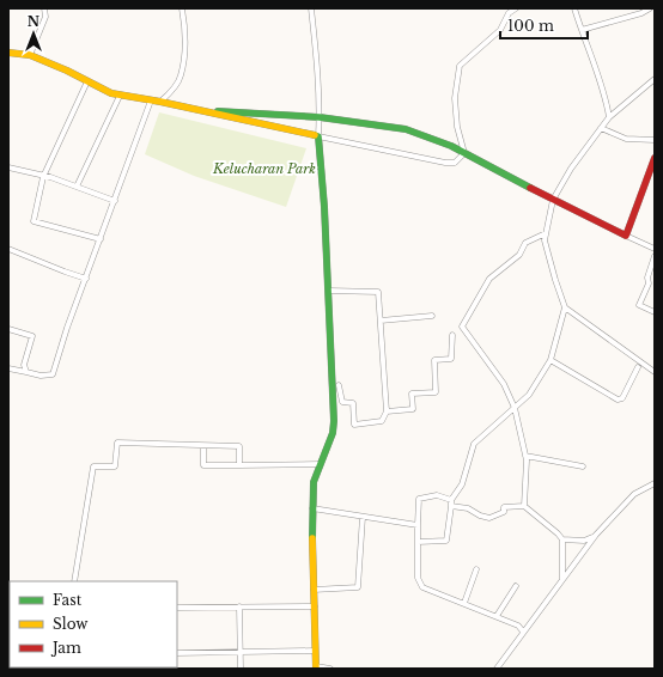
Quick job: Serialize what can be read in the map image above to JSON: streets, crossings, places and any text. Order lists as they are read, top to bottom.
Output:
{
  "parks": ["Kelucharan Park"],
  "legend": ["Fast", "Slow", "Jam"],
  "scale_bar": "100 m",
  "north": "top"
}
